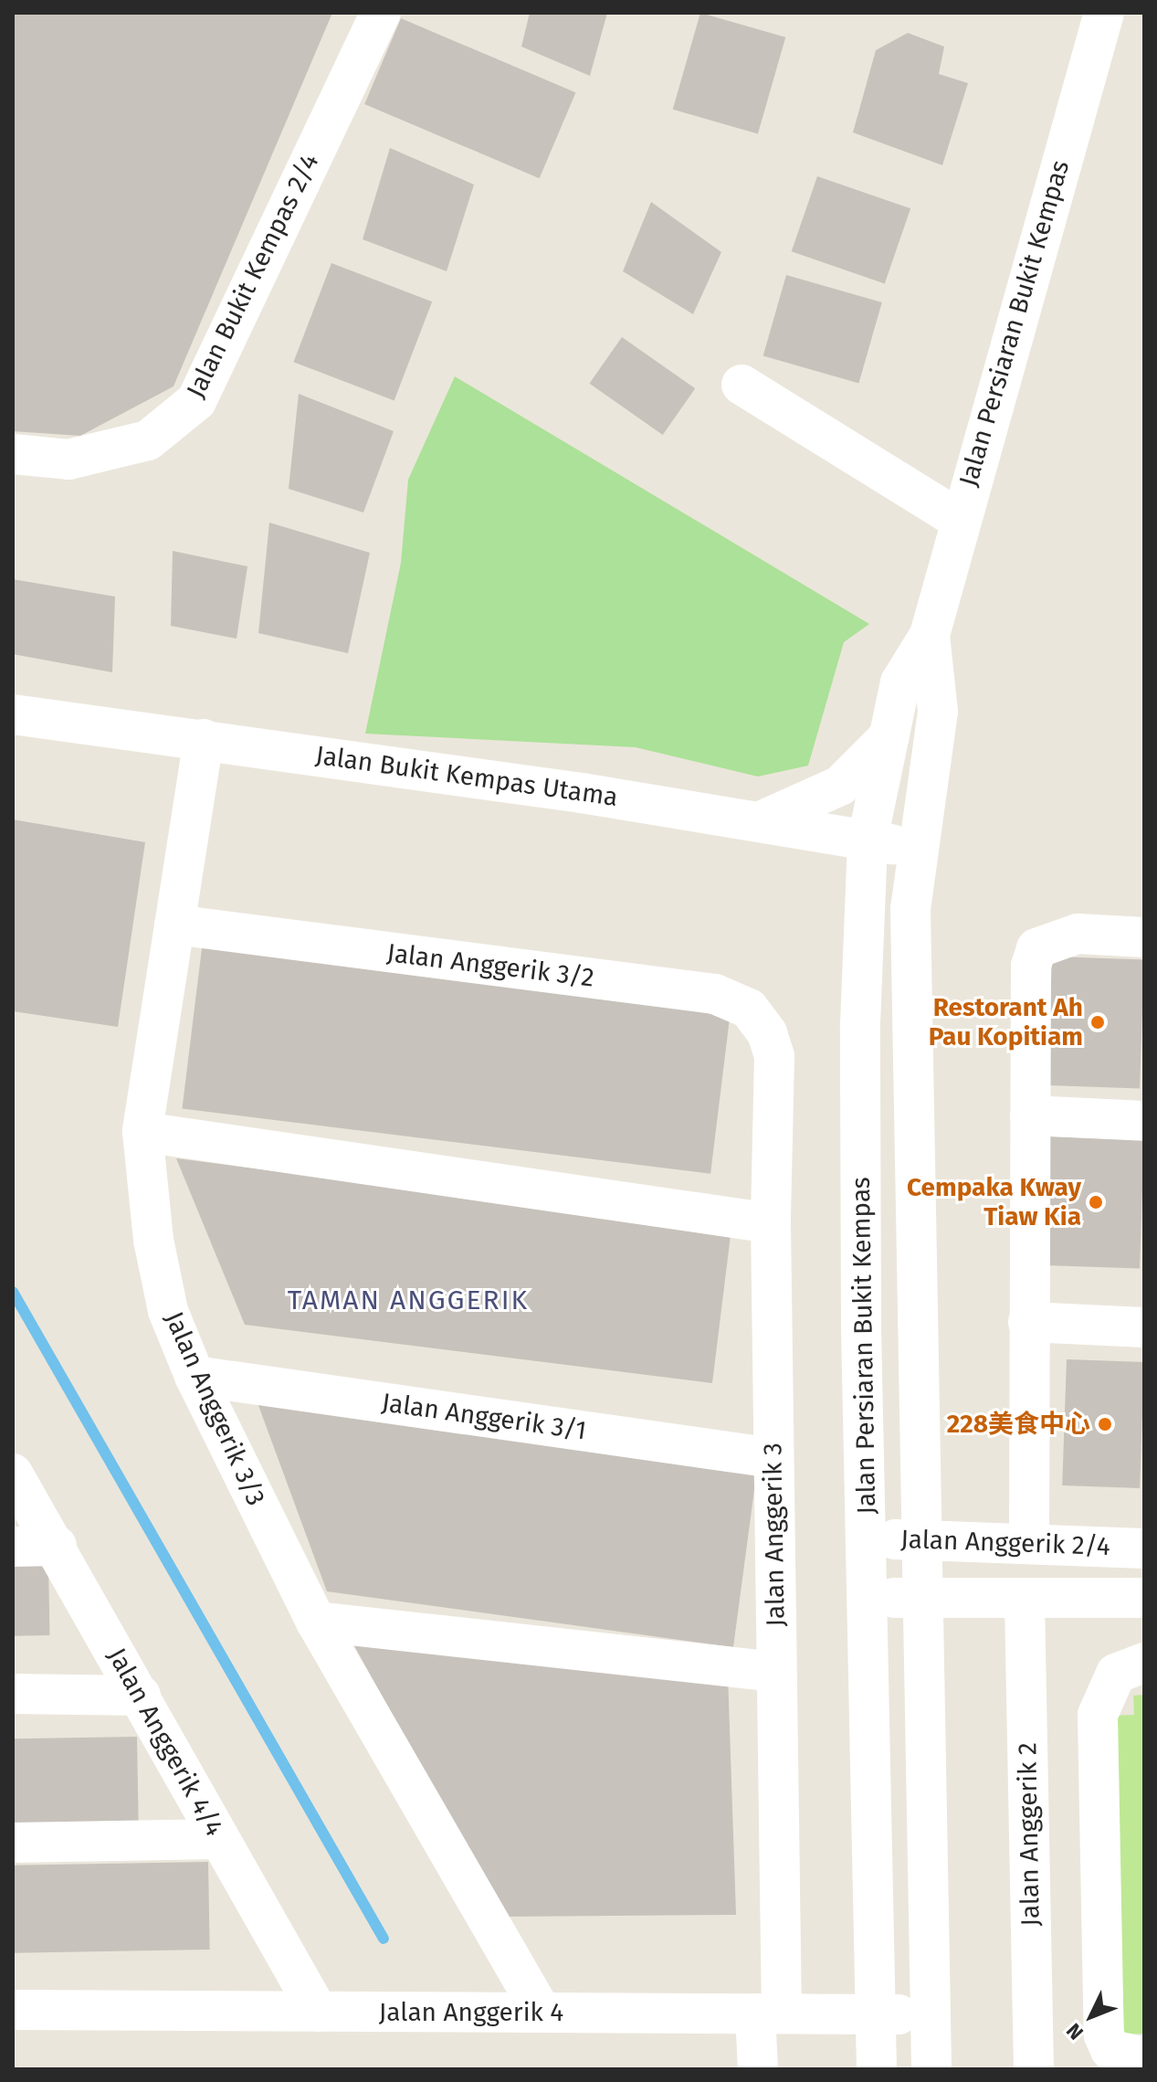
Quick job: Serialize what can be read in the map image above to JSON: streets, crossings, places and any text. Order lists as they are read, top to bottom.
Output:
{
  "streets": {
    "street": [
      "Jalan Bukit Kempas 2/4",
      "Jalan Persiaran Bukit Kempas",
      "Jalan Bukit Kempas Utama",
      "Jalan Anggerik 3/2",
      "Jalan Anggerik 3/3",
      "Jalan Anggerik 3/1",
      "Jalan Anggerik 3",
      "Jalan Anggerik 2/4",
      "Jalan Anggerik 4/4",
      "Jalan Anggerik 2",
      "Jalan Anggerik 4"
    ]
  },
  "crossings": [
    ["Jalan Persiaran Bukit Kempas", "Jalan Bukit Kempas Utama"],
    ["Jalan Persiaran Bukit Kempas", "Jalan Anggerik 2/4"],
    ["Jalan Persiaran Bukit Kempas", "Jalan Anggerik 4"],
    ["Jalan Bukit Kempas Utama", "Jalan Anggerik 3/3"],
    ["Jalan Anggerik 3/2", "Jalan Anggerik 3/3"],
    ["Jalan Anggerik 3/2", "Jalan Anggerik 3"],
    ["Jalan Anggerik 3/3", "Jalan Anggerik 3/1"],
    ["Jalan Anggerik 3/3", "Jalan Anggerik 4"],
    ["Jalan Anggerik 3/1", "Jalan Anggerik 3"],
    ["Jalan Anggerik 3", "Jalan Anggerik 4"],
    ["Jalan Anggerik 2/4", "Jalan Anggerik 2"],
    ["Jalan Anggerik 4/4", "Jalan Anggerik 4"]
  ],
  "districts": ["TAMAN ANGGERIK"],
  "places": ["Restorant Ah Pau Kopitiam", "Cempaka Kway Tiaw Kia", "228美食中心"],
  "north": "bottom left"
}
